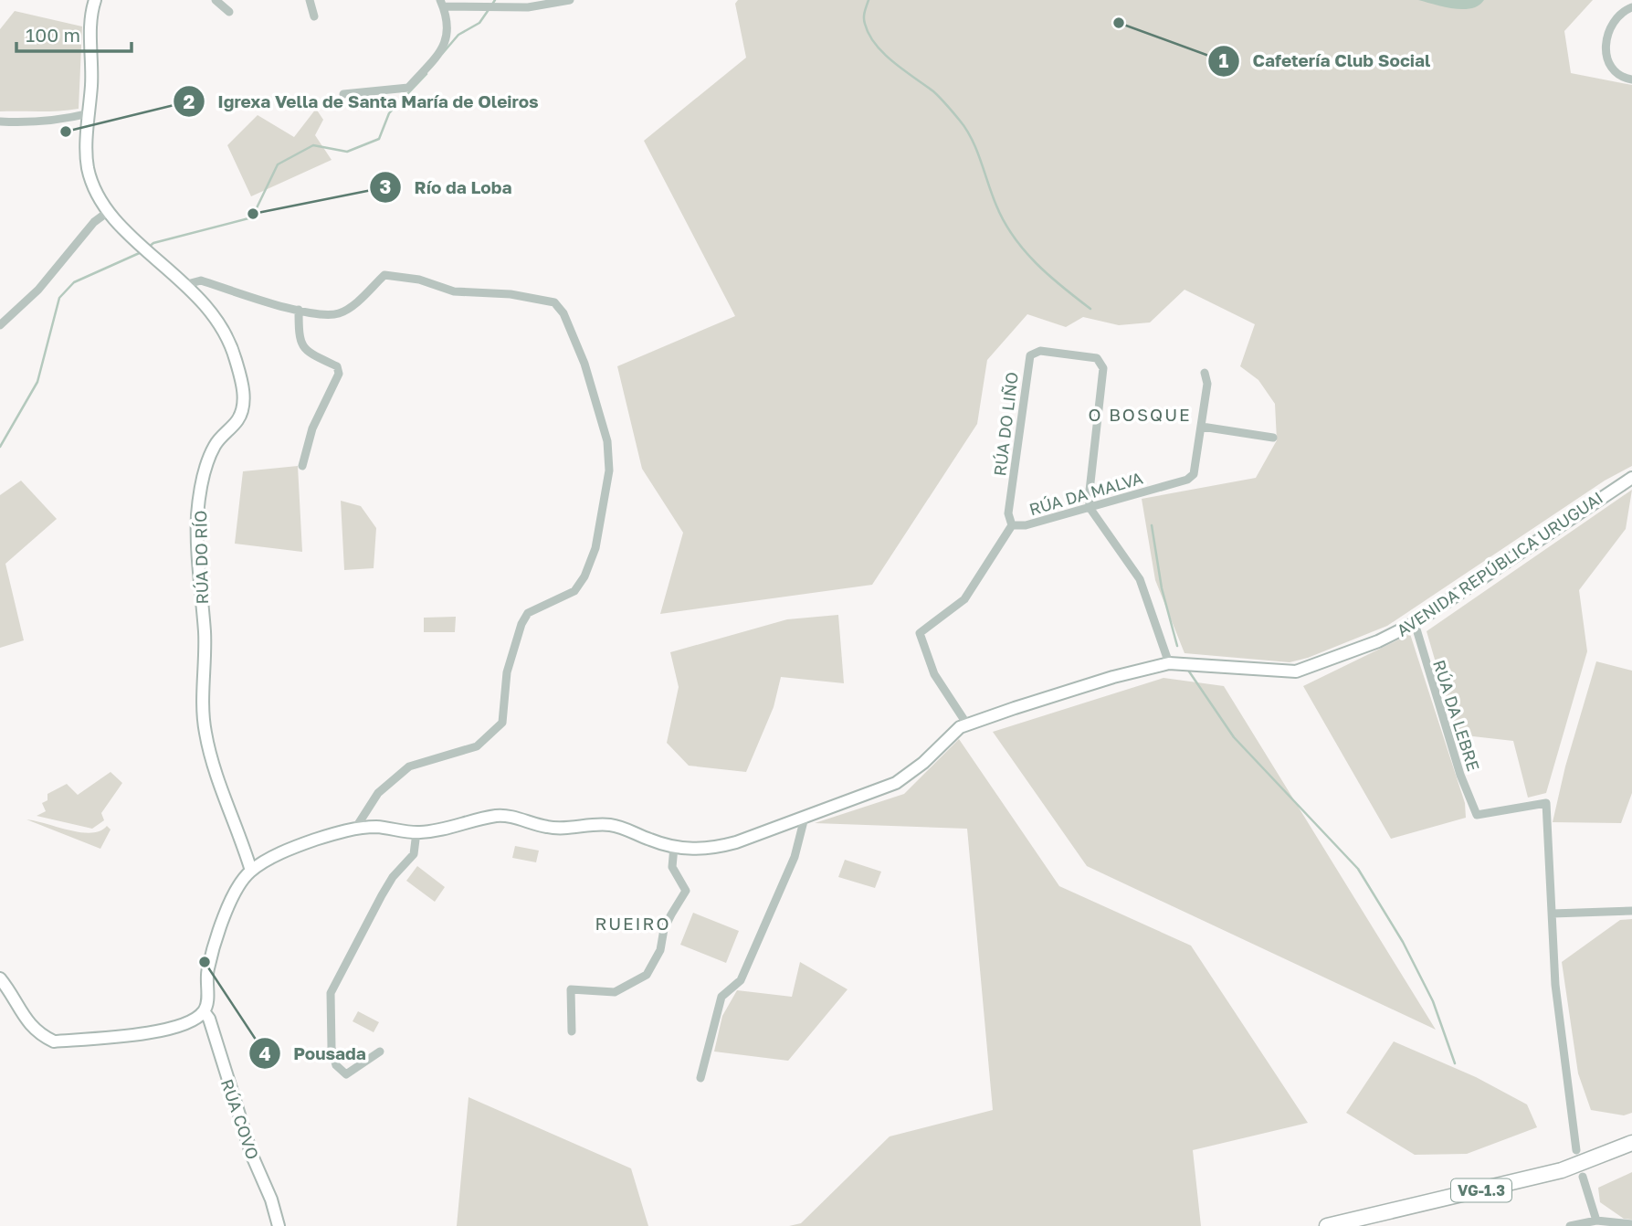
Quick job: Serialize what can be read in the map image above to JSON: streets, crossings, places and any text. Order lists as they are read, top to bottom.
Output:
{
  "streets": {
    "highway": ["VG-1.3"],
    "street": [
      "RÚA DO LIÑO",
      "RÚA DA MALVA",
      "RÚA DO RÍO",
      "AVENIDA REPÚBLICA URUGUAI",
      "RÚA DA LEBRE",
      "RÚA COVO"
    ]
  },
  "crossings": [
    ["RÚA DO LIÑO", "RÚA DA MALVA"],
    ["RÚA DA MALVA", "AVENIDA REPÚBLICA URUGUAI"],
    ["RÚA DO RÍO", "AVENIDA REPÚBLICA URUGUAI"],
    ["AVENIDA REPÚBLICA URUGUAI", "RÚA DA LEBRE"],
    ["AVENIDA REPÚBLICA URUGUAI", "RÚA COVO"]
  ],
  "districts": ["O BOSQUE", "RUEIRO"],
  "places": [
    "Cafetería Club Social",
    "Igrexa Vella de Santa María de Oleiros",
    "Río da Loba",
    "Pousada"
  ],
  "scale_bar": "100 m"
}
